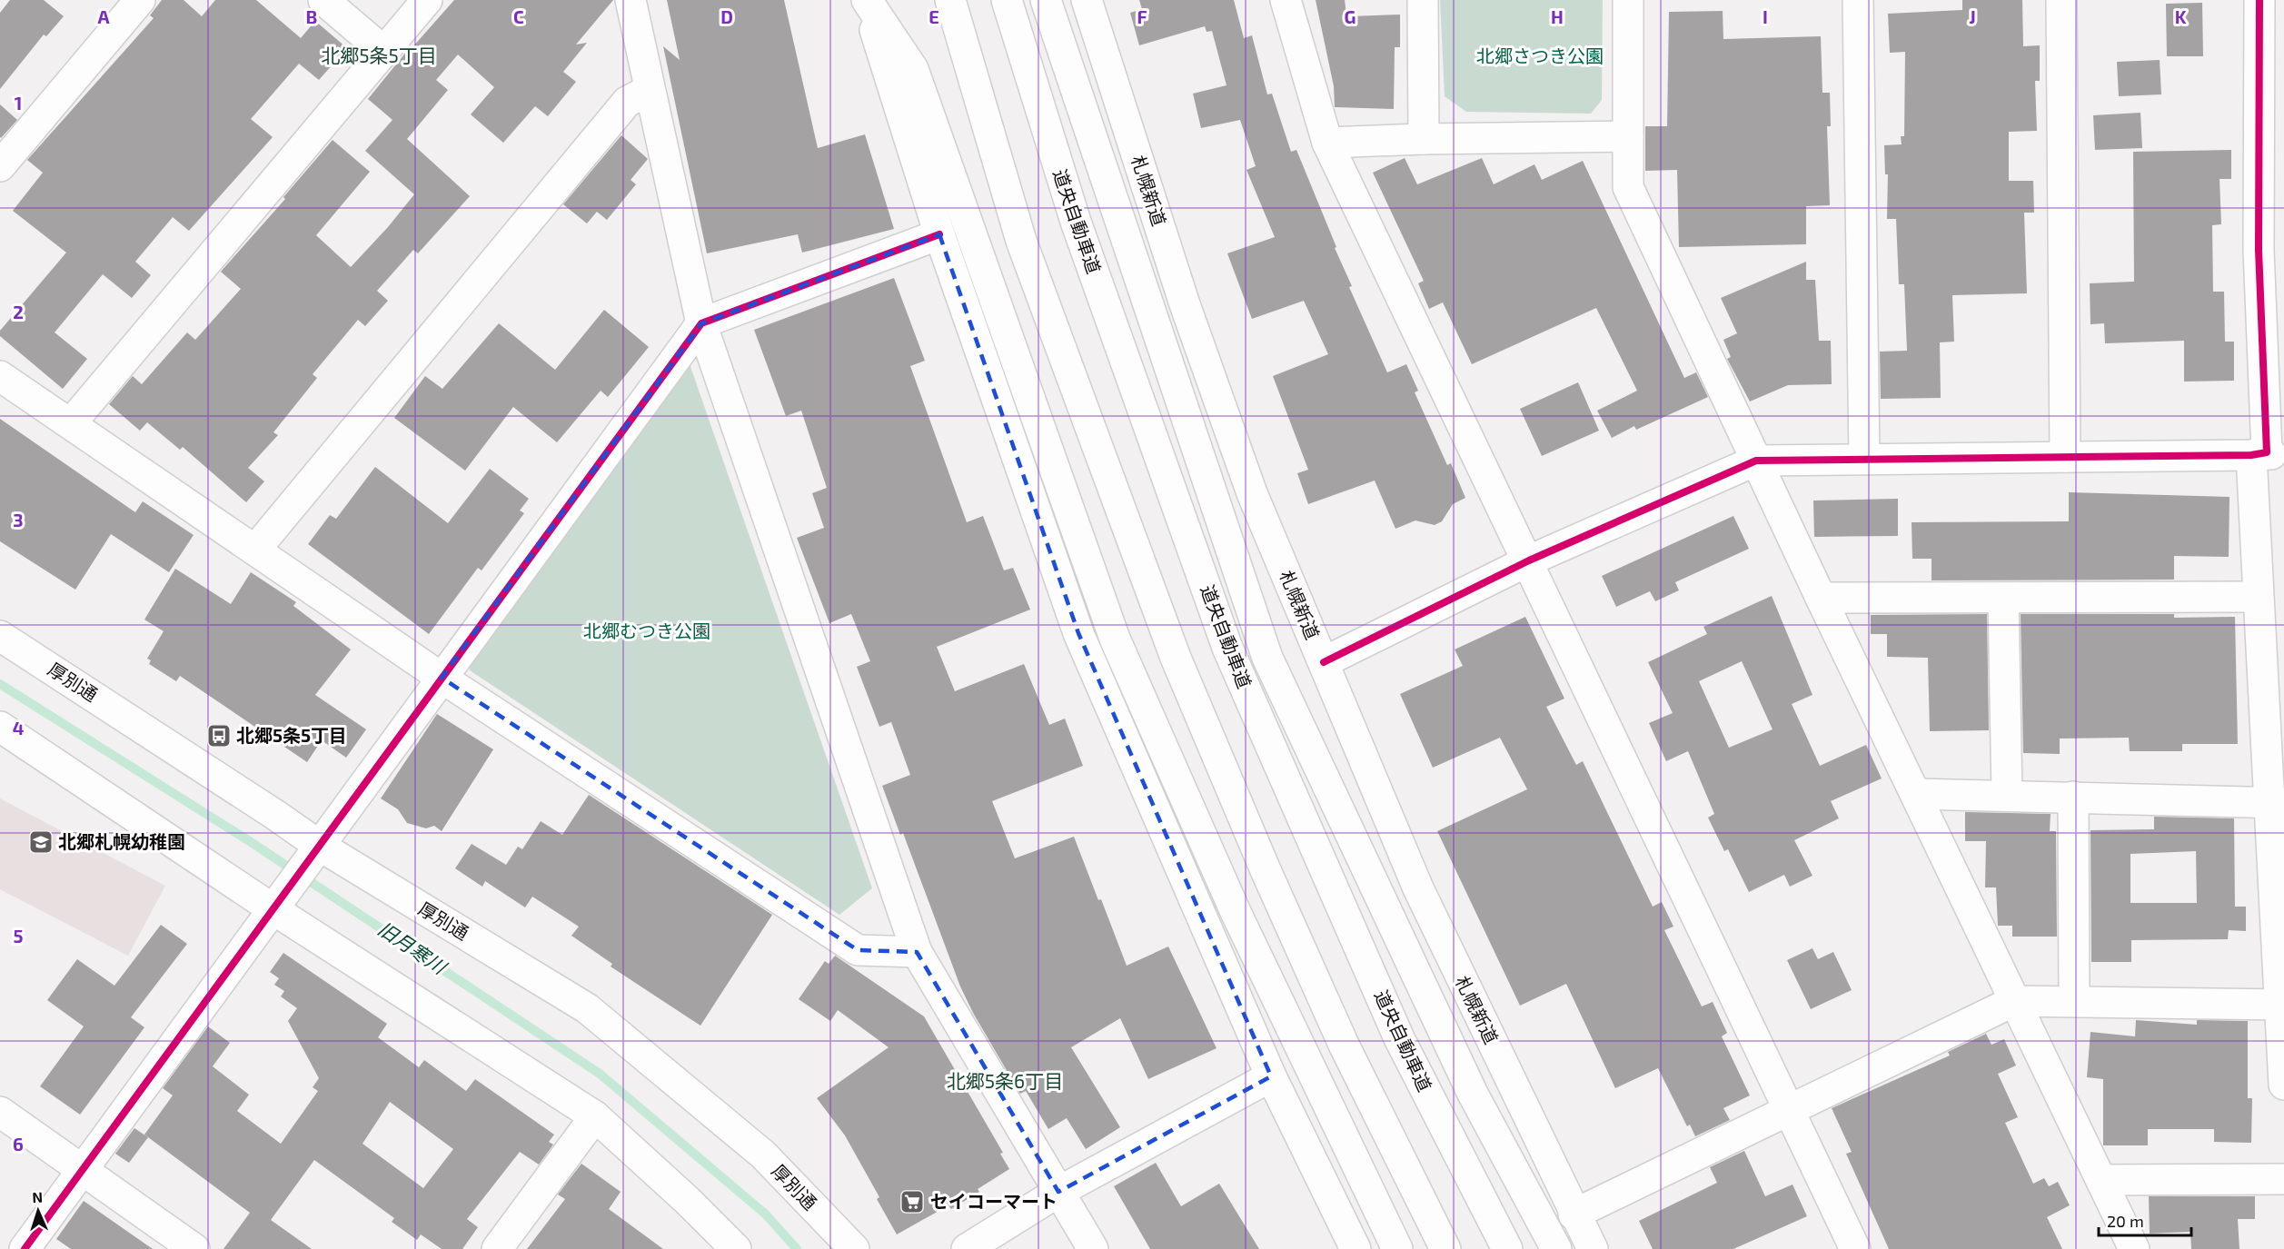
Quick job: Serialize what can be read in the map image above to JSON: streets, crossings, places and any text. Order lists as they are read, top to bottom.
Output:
{
  "streets": {
    "main road": ["札幌新道", "道央自動車道", "厚別通"]
  },
  "districts": ["北郷5条5丁目", "北郷5条6丁目"],
  "water": ["旧月寒川"],
  "parks": ["北郷さつき公園", "北郷むつき公園"],
  "places": {
    "bus stop": ["北郷5条5丁目"],
    "school or university": ["北郷札幌幼稚園"],
    "supermarket": ["セイコーマート"]
  },
  "scale_bar": "20 m",
  "north": "top",
  "grid": {
    "columns": [
      "A",
      "B",
      "C",
      "D",
      "E",
      "F",
      "G",
      "H",
      "I",
      "J",
      "K"
    ],
    "rows": [
      "1",
      "2",
      "3",
      "4",
      "5",
      "6"
    ]
  }
}
